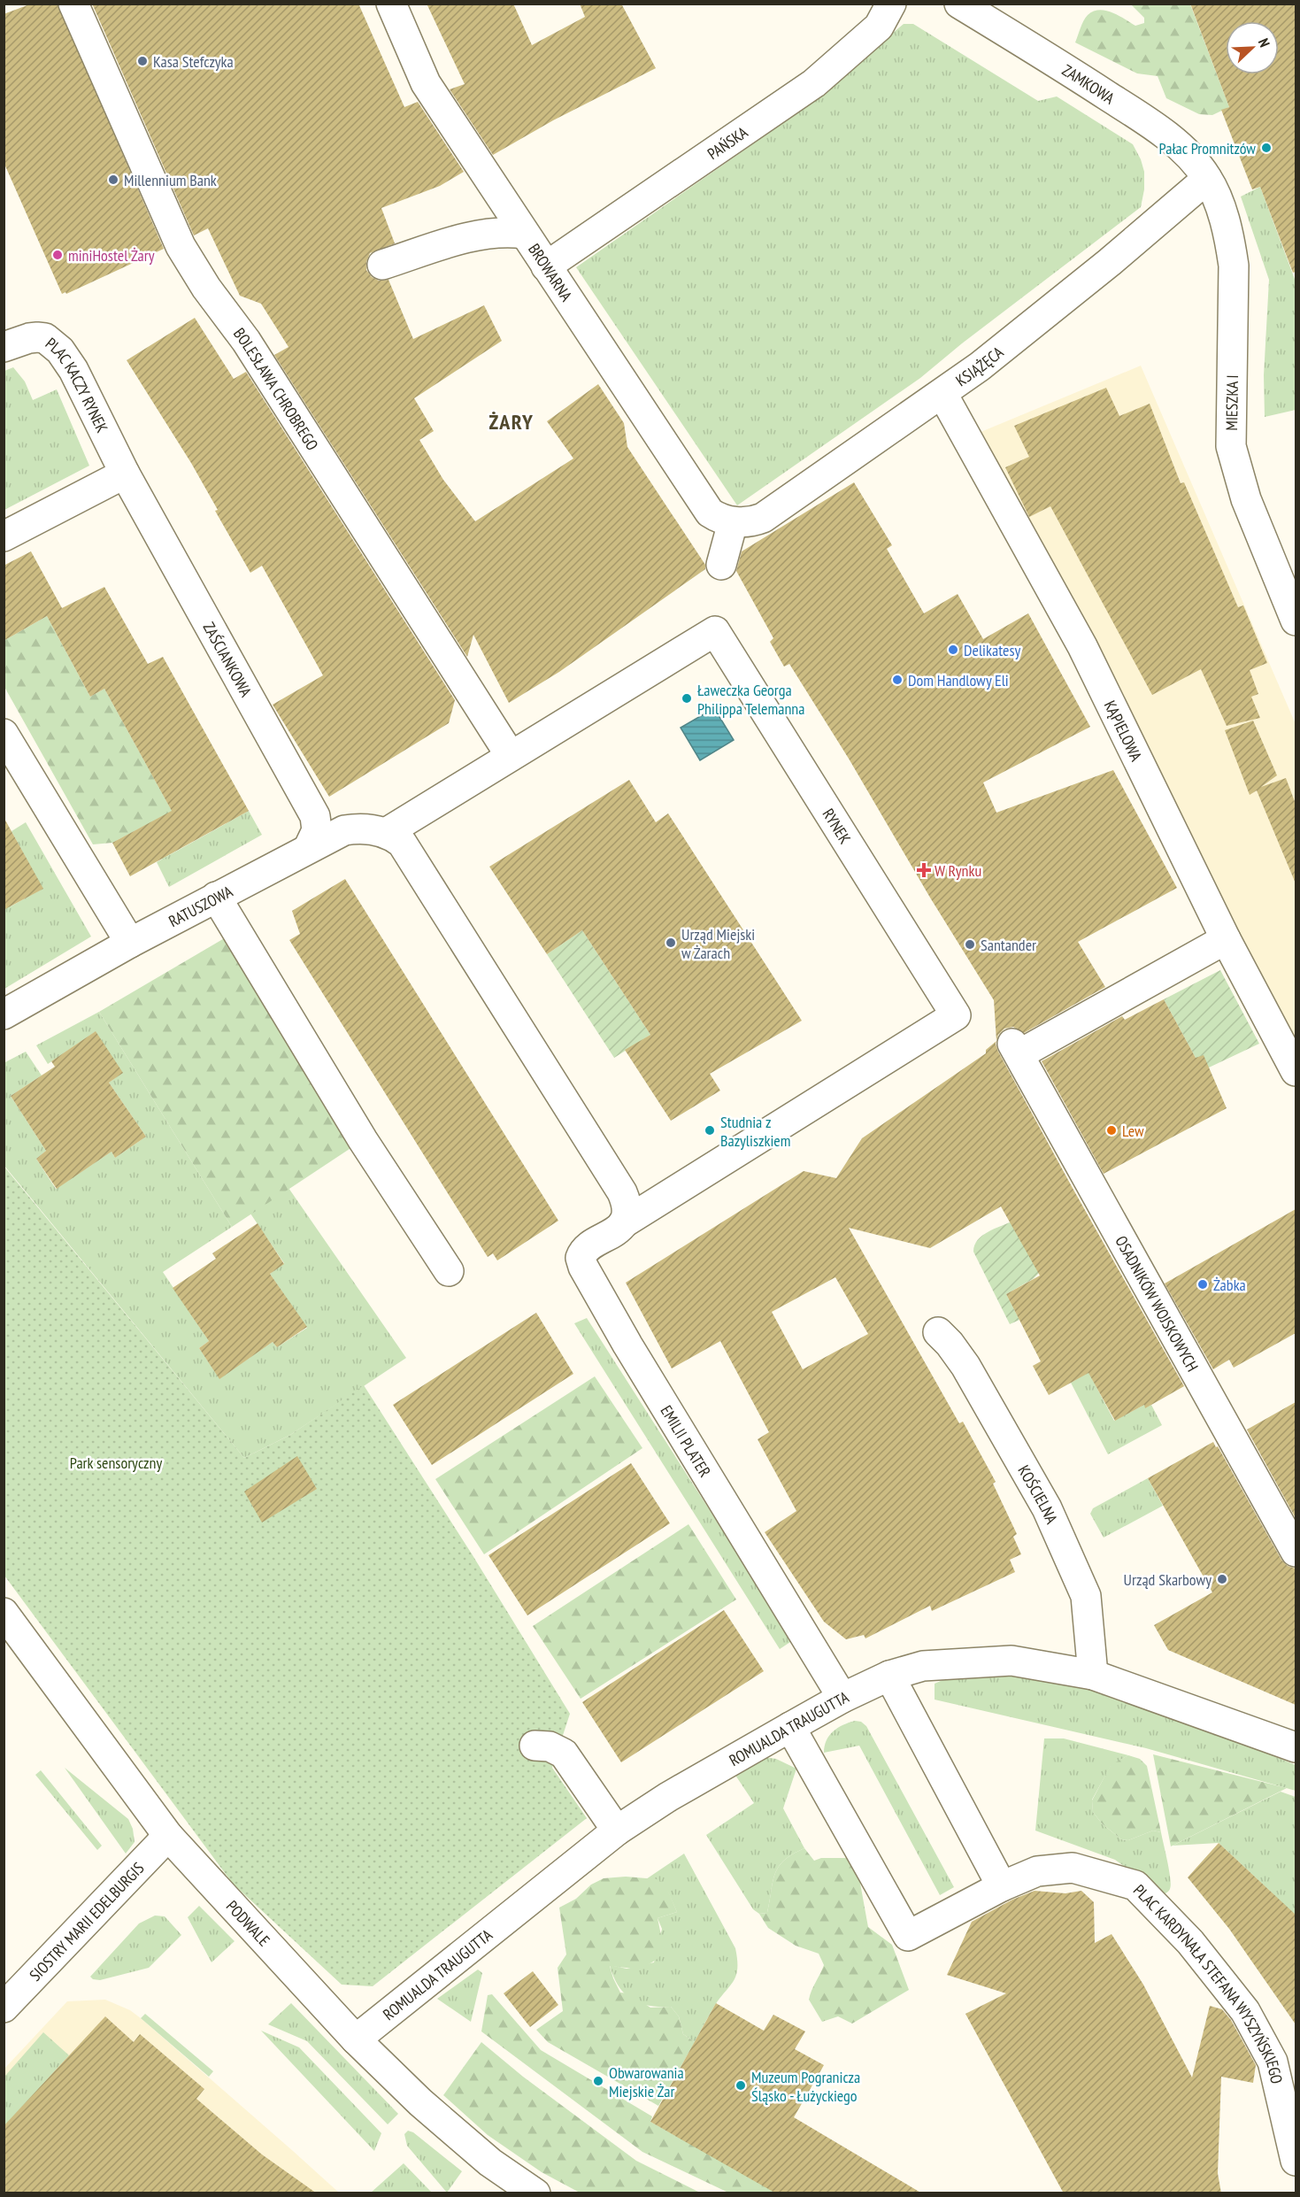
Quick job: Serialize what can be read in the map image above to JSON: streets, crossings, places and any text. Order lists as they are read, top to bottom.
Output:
{
  "streets": {
    "street": [
      "ZAMKOWA",
      "PAŃSKA",
      "BROWARNA",
      "KSIĄŻĘCA",
      "PLAC KACZY RYNEK",
      "BOLESŁAWA CHROBREGO",
      "MIESZKA I",
      "ZAŚCIANKOWA",
      "KĄPIELOWA",
      "RYNEK",
      "RATUSZOWA",
      "OSADNIKÓW WOJSKOWYCH",
      "EMILII PLATER",
      "KOŚCIELNA",
      "ROMUALDA TRAUGUTTA",
      "SIOSTRY MARII EDELBURGIS",
      "PODWALE",
      "PLAC KARDYNAŁA STEFANA WYSZYŃSKIEGO"
    ]
  },
  "crossings": [
    ["ZAMKOWA", "KSIĄŻĘCA"],
    ["ZAMKOWA", "MIESZKA I"],
    ["PAŃSKA", "BROWARNA"],
    ["BROWARNA", "KSIĄŻĘCA"],
    ["KSIĄŻĘCA", "MIESZKA I"],
    ["KSIĄŻĘCA", "KĄPIELOWA"],
    ["PLAC KACZY RYNEK", "ZAŚCIANKOWA"],
    ["BOLESŁAWA CHROBREGO", "RYNEK"],
    ["ZAŚCIANKOWA", "RATUSZOWA"],
    ["KĄPIELOWA", "OSADNIKÓW WOJSKOWYCH"],
    ["RYNEK", "RATUSZOWA"],
    ["RYNEK", "EMILII PLATER"],
    ["EMILII PLATER", "ROMUALDA TRAUGUTTA"],
    ["KOŚCIELNA", "ROMUALDA TRAUGUTTA"],
    ["ROMUALDA TRAUGUTTA", "PODWALE"],
    ["ROMUALDA TRAUGUTTA", "PLAC KARDYNAŁA STEFANA WYSZYŃSKIEGO"],
    ["SIOSTRY MARII EDELBURGIS", "PODWALE"]
  ],
  "districts": ["ŻARY"],
  "parks": ["Park sensoryczny"],
  "places": {
    "other": [
      "Kasa Stefczyka",
      "Pałac Promnitzów",
      "Millennium Bank",
      "miniHostel Żary",
      "Delikatesy",
      "Dom Handlowy Eli",
      "Ławeczka Georga Philippa Telemanna",
      "Urząd Miejski w Żarach",
      "Santander",
      "Studnia z Bazyliszkiem",
      "Lew",
      "Żabka",
      "Urząd Skarbowy",
      "Obwarowania Miejskie Żar",
      "Muzeum Pogranicza Śląsko - Łużyckiego"
    ],
    "health": ["W Rynku"]
  },
  "north": "top right"
}
